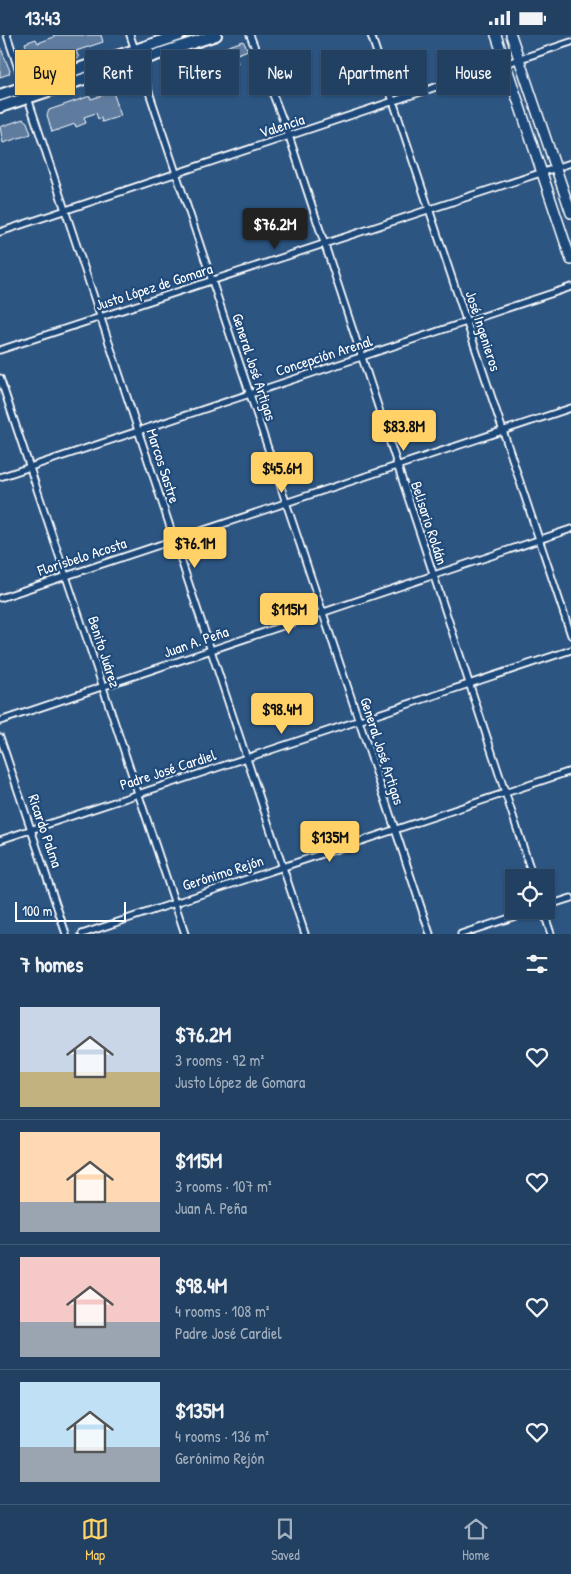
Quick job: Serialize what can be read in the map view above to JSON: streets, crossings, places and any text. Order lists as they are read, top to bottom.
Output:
{
  "streets": {
    "street": [
      "Valencia",
      "Justo López de Gomara",
      "José Ingenieros",
      "Concepción Arenal",
      "General José Artigas",
      "Marcos Sastre",
      "Belisario Roldán",
      "Florisbelo Acosta",
      "Juan A. Peña",
      "Benito Juárez",
      "Padre José Cardiel",
      "Ricardo Palma",
      "Gerónimo Rejón"
    ]
  },
  "crossings": [
    ["Valencia", "José Ingenieros"],
    ["Valencia", "General José Artigas"],
    ["Valencia", "Marcos Sastre"],
    ["Valencia", "Belisario Roldán"],
    ["Justo López de Gomara", "José Ingenieros"],
    ["Justo López de Gomara", "General José Artigas"],
    ["Justo López de Gomara", "Marcos Sastre"],
    ["Justo López de Gomara", "Belisario Roldán"],
    ["José Ingenieros", "Concepción Arenal"],
    ["José Ingenieros", "Florisbelo Acosta"],
    ["José Ingenieros", "Juan A. Peña"],
    ["Concepción Arenal", "General José Artigas"],
    ["Concepción Arenal", "Marcos Sastre"],
    ["Concepción Arenal", "Belisario Roldán"],
    ["Concepción Arenal", "Benito Juárez"],
    ["General José Artigas", "Florisbelo Acosta"],
    ["General José Artigas", "Juan A. Peña"],
    ["General José Artigas", "Padre José Cardiel"],
    ["General José Artigas", "Gerónimo Rejón"],
    ["Marcos Sastre", "Florisbelo Acosta"],
    ["Marcos Sastre", "Juan A. Peña"],
    ["Marcos Sastre", "Padre José Cardiel"],
    ["Marcos Sastre", "Gerónimo Rejón"],
    ["Belisario Roldán", "Florisbelo Acosta"],
    ["Belisario Roldán", "Juan A. Peña"],
    ["Belisario Roldán", "Padre José Cardiel"],
    ["Belisario Roldán", "Gerónimo Rejón"],
    ["Florisbelo Acosta", "Benito Juárez"],
    ["Juan A. Peña", "Benito Juárez"],
    ["Benito Juárez", "Padre José Cardiel"],
    ["Benito Juárez", "Gerónimo Rejón"],
    ["Padre José Cardiel", "Ricardo Palma"]
  ],
  "scale_bar": "100 m",
  "page": {
    "status": "13:43",
    "chip": [
      "Buy",
      "Rent",
      "Filters",
      "New",
      "Apartment",
      "House"
    ],
    "price": [
      "$76.2M",
      "$83.8M",
      "$45.6M",
      "$76.1M",
      "$115M",
      "$98.4M",
      "$135M"
    ],
    "scale": "100 m",
    "heading": "7 homes",
    "list": [
      {
        "name": "$76.2M",
        "note": "3 rooms · 92 m² · Justo López de Gomara"
      },
      {
        "name": "$115M",
        "note": "3 rooms · 107 m² · Juan A. Peña"
      },
      {
        "name": "$98.4M",
        "note": "4 rooms · 108 m² · Padre José Cardiel"
      },
      {
        "name": "$135M",
        "note": "4 rooms · 136 m² · Gerónimo Rejón"
      }
    ],
    "tabs": ["Map", "Saved", "Home"]
  }
}
